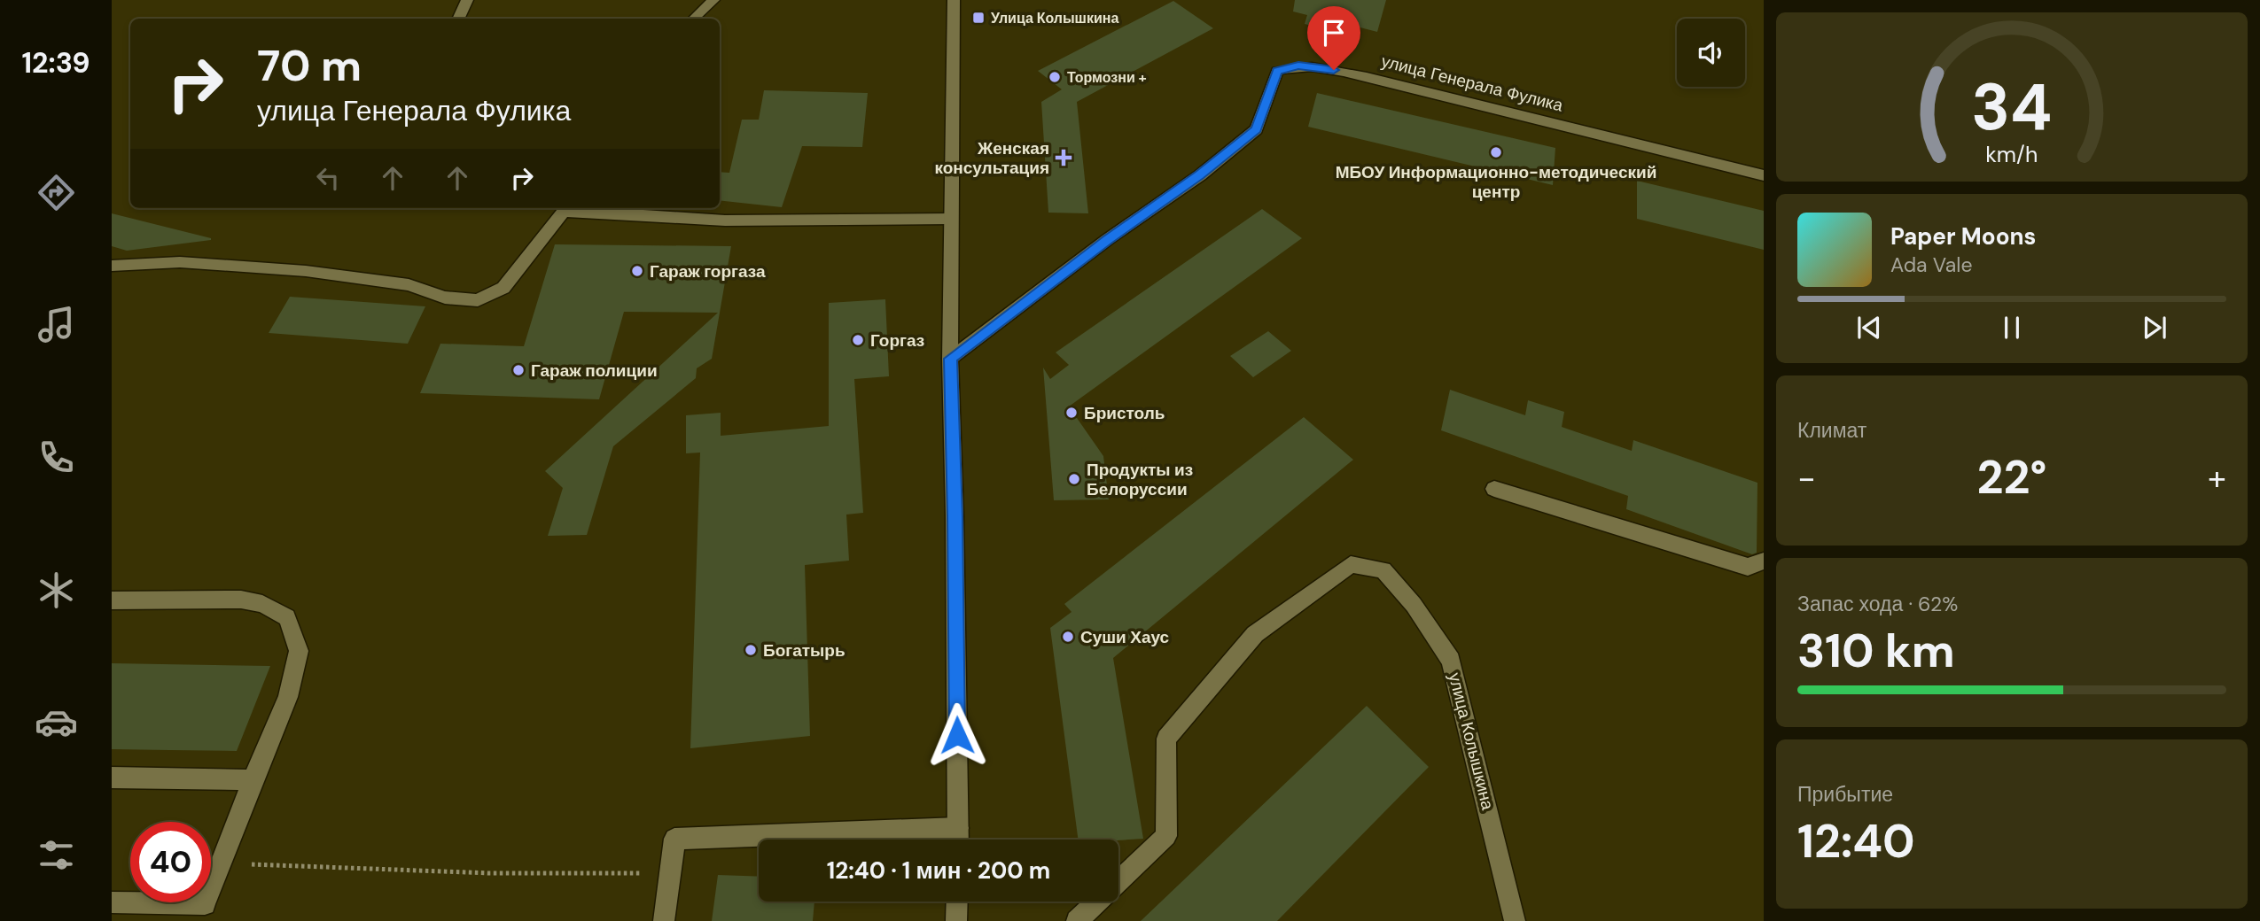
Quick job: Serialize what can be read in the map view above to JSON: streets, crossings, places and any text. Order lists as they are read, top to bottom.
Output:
{
  "streets": {
    "street": ["улица Генерала Фулика", "улица Колышкина"]
  },
  "places": {
    "transit": ["Улица Колышкина"],
    "other": [
      "Тормозни +",
      "МБОУ Информационно-методический центр",
      "Гараж горгаза",
      "Горгаз",
      "Гараж полиции",
      "Бристоль",
      "Продукты из Белоруссии",
      "Суши Хаус",
      "Богатырь"
    ],
    "health": ["Женская консультация"]
  },
  "page": {
    "tabs": "12:39",
    "turn": ["70 m", "улица Генерала Фулика"],
    "song": ["Paper Moons", "Ada Vale"],
    "tile": [
      "Климат",
      ["Запас хода · 62%", "310 km"],
      ["Прибытие", "12:40"]
    ],
    "heat": ["−", "22°", "+"],
    "limit": "40",
    "trip": "12:40 · 1 мин · 200 m",
    "gauge": ["34", "km/h"]
  }
}
